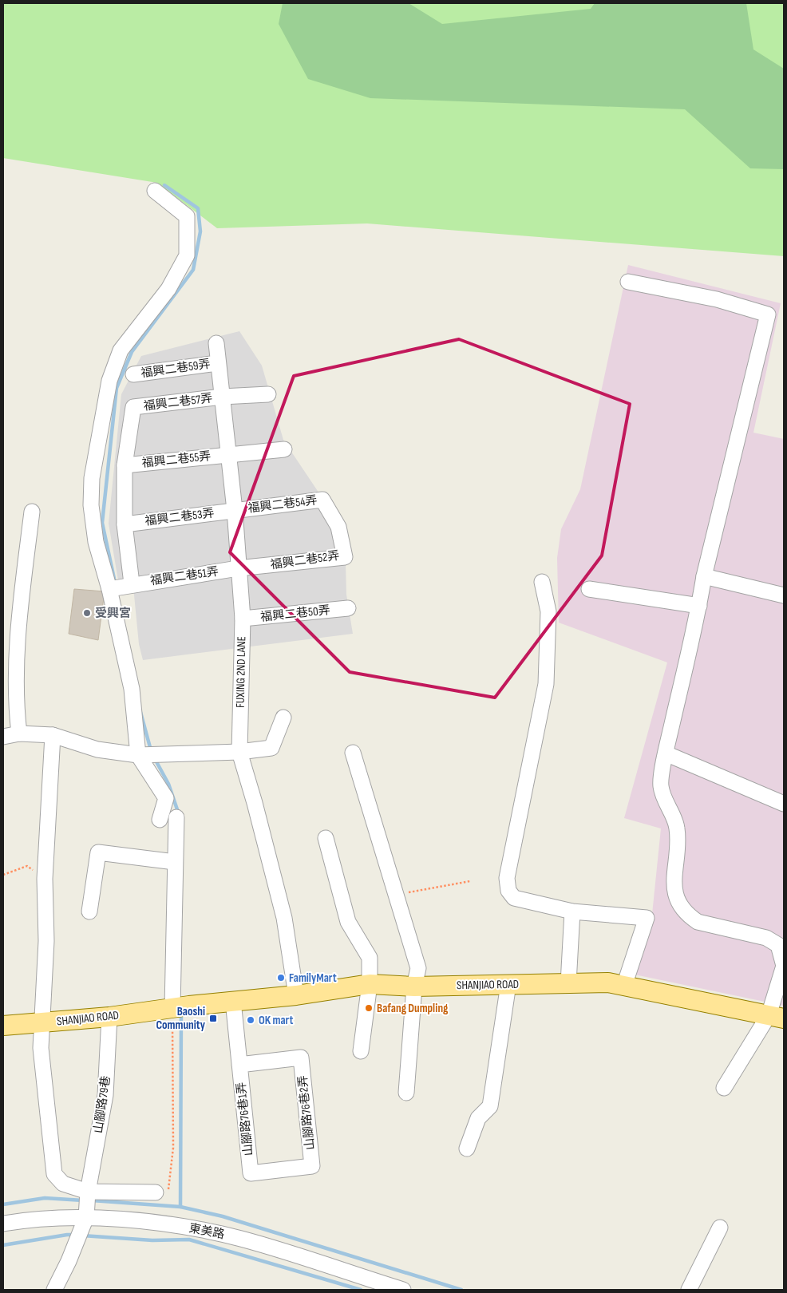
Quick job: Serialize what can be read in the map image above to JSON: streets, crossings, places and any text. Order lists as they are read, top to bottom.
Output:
{
  "streets": {
    "main road": ["SHANJIAO ROAD"],
    "street": [
      "福興二巷59弄",
      "福興二巷57弄",
      "福興二巷55弄",
      "福興二巷54弄",
      "福興二巷53弄",
      "福興二巷52弄",
      "福興二巷51弄",
      "福興二巷50弄",
      "FUXING 2ND LANE",
      "山腳路79巷",
      "山腳路76巷2弄",
      "山腳路76巷1弄",
      "東美路"
    ]
  },
  "crossings": [
    ["福興二巷59弄", "FUXING 2ND LANE"],
    ["福興二巷57弄", "福興二巷55弄"],
    ["福興二巷57弄", "FUXING 2ND LANE"],
    ["福興二巷55弄", "FUXING 2ND LANE"],
    ["福興二巷54弄", "福興二巷53弄"],
    ["福興二巷54弄", "福興二巷52弄"],
    ["福興二巷54弄", "FUXING 2ND LANE"],
    ["福興二巷53弄", "FUXING 2ND LANE"],
    ["福興二巷52弄", "福興二巷51弄"],
    ["福興二巷52弄", "FUXING 2ND LANE"],
    ["福興二巷51弄", "FUXING 2ND LANE"],
    ["福興二巷50弄", "FUXING 2ND LANE"],
    ["FUXING 2ND LANE", "SHANJIAO ROAD"],
    ["SHANJIAO ROAD", "山腳路79巷"],
    ["SHANJIAO ROAD", "山腳路76巷1弄"],
    ["山腳路79巷", "東美路"],
    ["山腳路76巷2弄", "山腳路76巷1弄"]
  ],
  "places": {
    "other": [
      "受興宮",
      "FamilyMart",
      "Bafang Dumpling",
      "OK mart"
    ],
    "transit": ["Baoshi Community"]
  }
}
